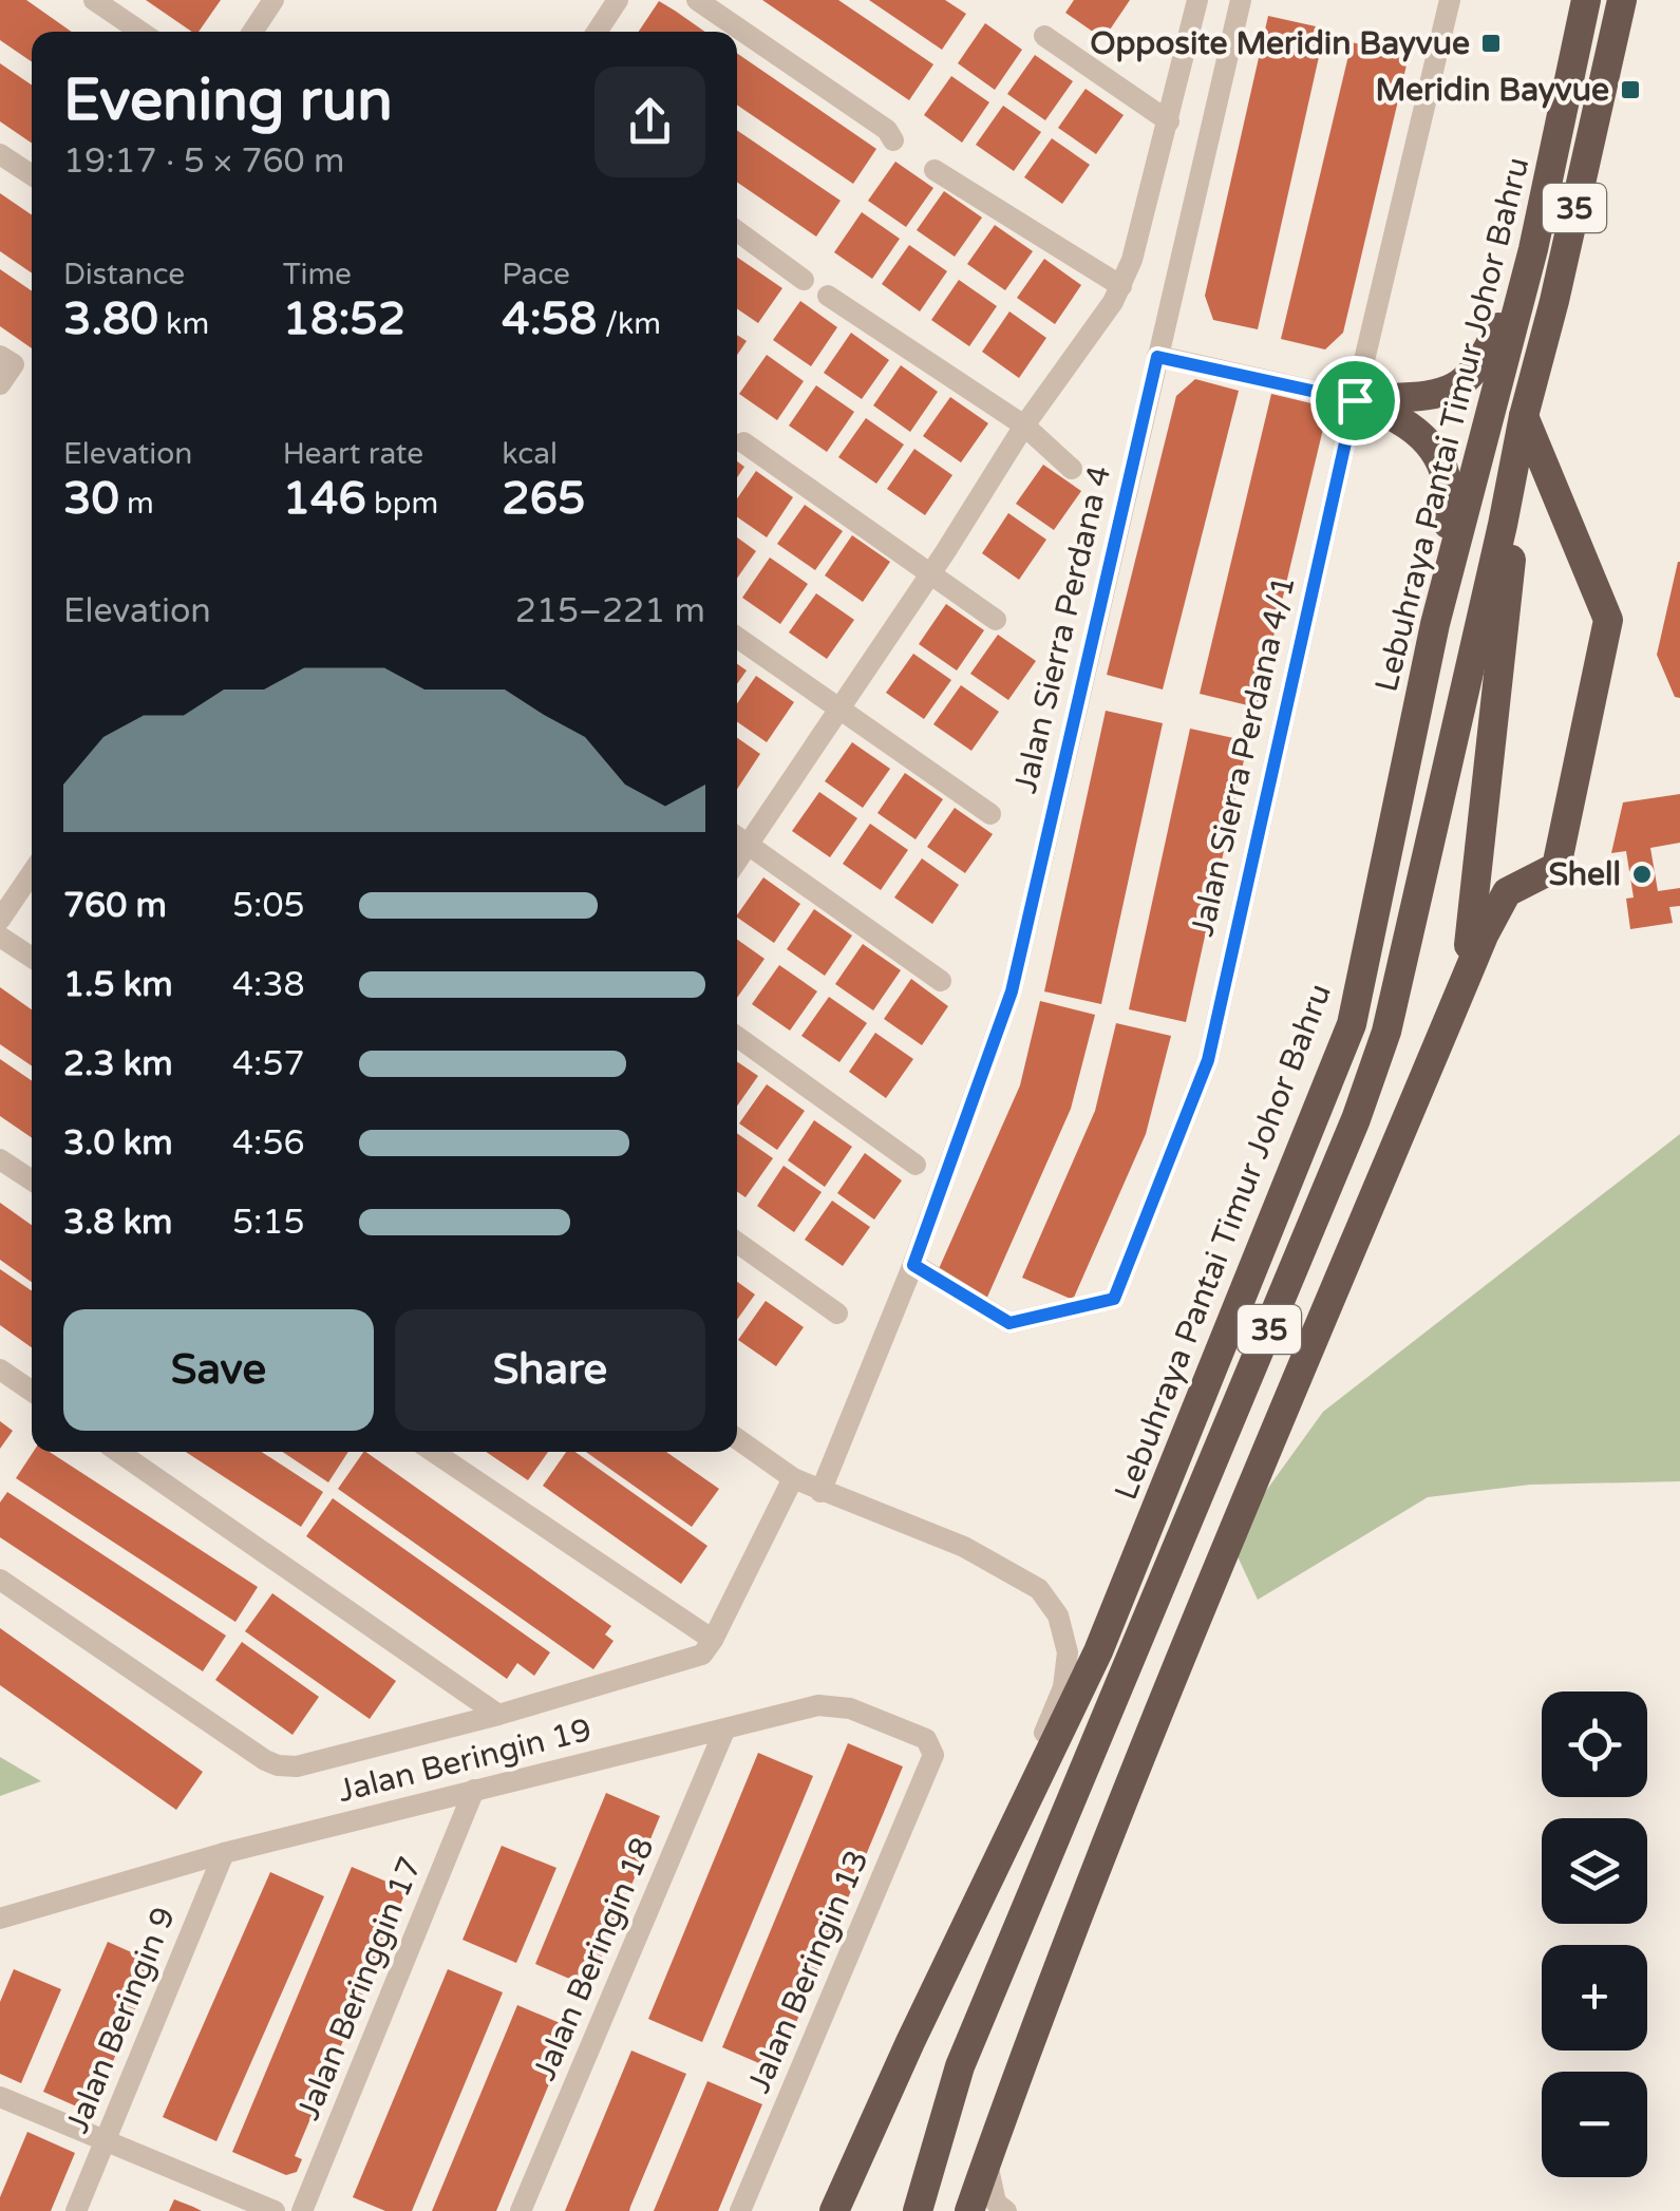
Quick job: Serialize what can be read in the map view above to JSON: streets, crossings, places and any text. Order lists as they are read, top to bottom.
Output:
{
  "streets": {
    "highway": ["35", "Lebuhraya Pantai Timur Johor Bahru"],
    "street": [
      "Jalan Sierra Perdana 4",
      "Jalan Sierra Perdana 4/1",
      "Jalan Beringin 19",
      "Jalan Beringin 18",
      "Jalan Beringin 13",
      "Jalan Beringgin 17",
      "Jalan Beringin 9"
    ]
  },
  "crossings": [
    ["Jalan Sierra Perdana 4", "Jalan Sierra Perdana 4/1"],
    ["Jalan Beringin 19", "Jalan Beringin 18"],
    ["Jalan Beringin 19", "Jalan Beringin 13"],
    ["Jalan Beringin 19", "Jalan Beringgin 17"],
    ["Jalan Beringin 19", "Jalan Beringin 9"]
  ],
  "places": {
    "transit": ["Opposite Meridin Bayvue", "Meridin Bayvue"],
    "other": ["Shell"]
  },
  "page": {
    "heading": ["Evening run", "19:17 · 5 × 760 m"],
    "stats": [
      ["Distance", "3.80 km"],
      ["Time", "18:52"],
      ["Pace", "4:58 /km"],
      ["Elevation", "30 m"],
      ["Heart rate", "146 bpm"],
      ["kcal", "265"]
    ],
    "chart": ["Elevation", "215–221 m"],
    "list": [
      {
        "name": "760 m",
        "note": "5:05"
      },
      {
        "name": "1.5 km",
        "note": "4:38"
      },
      {
        "name": "2.3 km",
        "note": "4:57"
      },
      {
        "name": "3.0 km",
        "note": "4:56"
      },
      {
        "name": "3.8 km",
        "note": "5:15"
      }
    ],
    "buttons": ["Save", "Share"],
    "map_buttons": ["+", "−"]
  }
}
